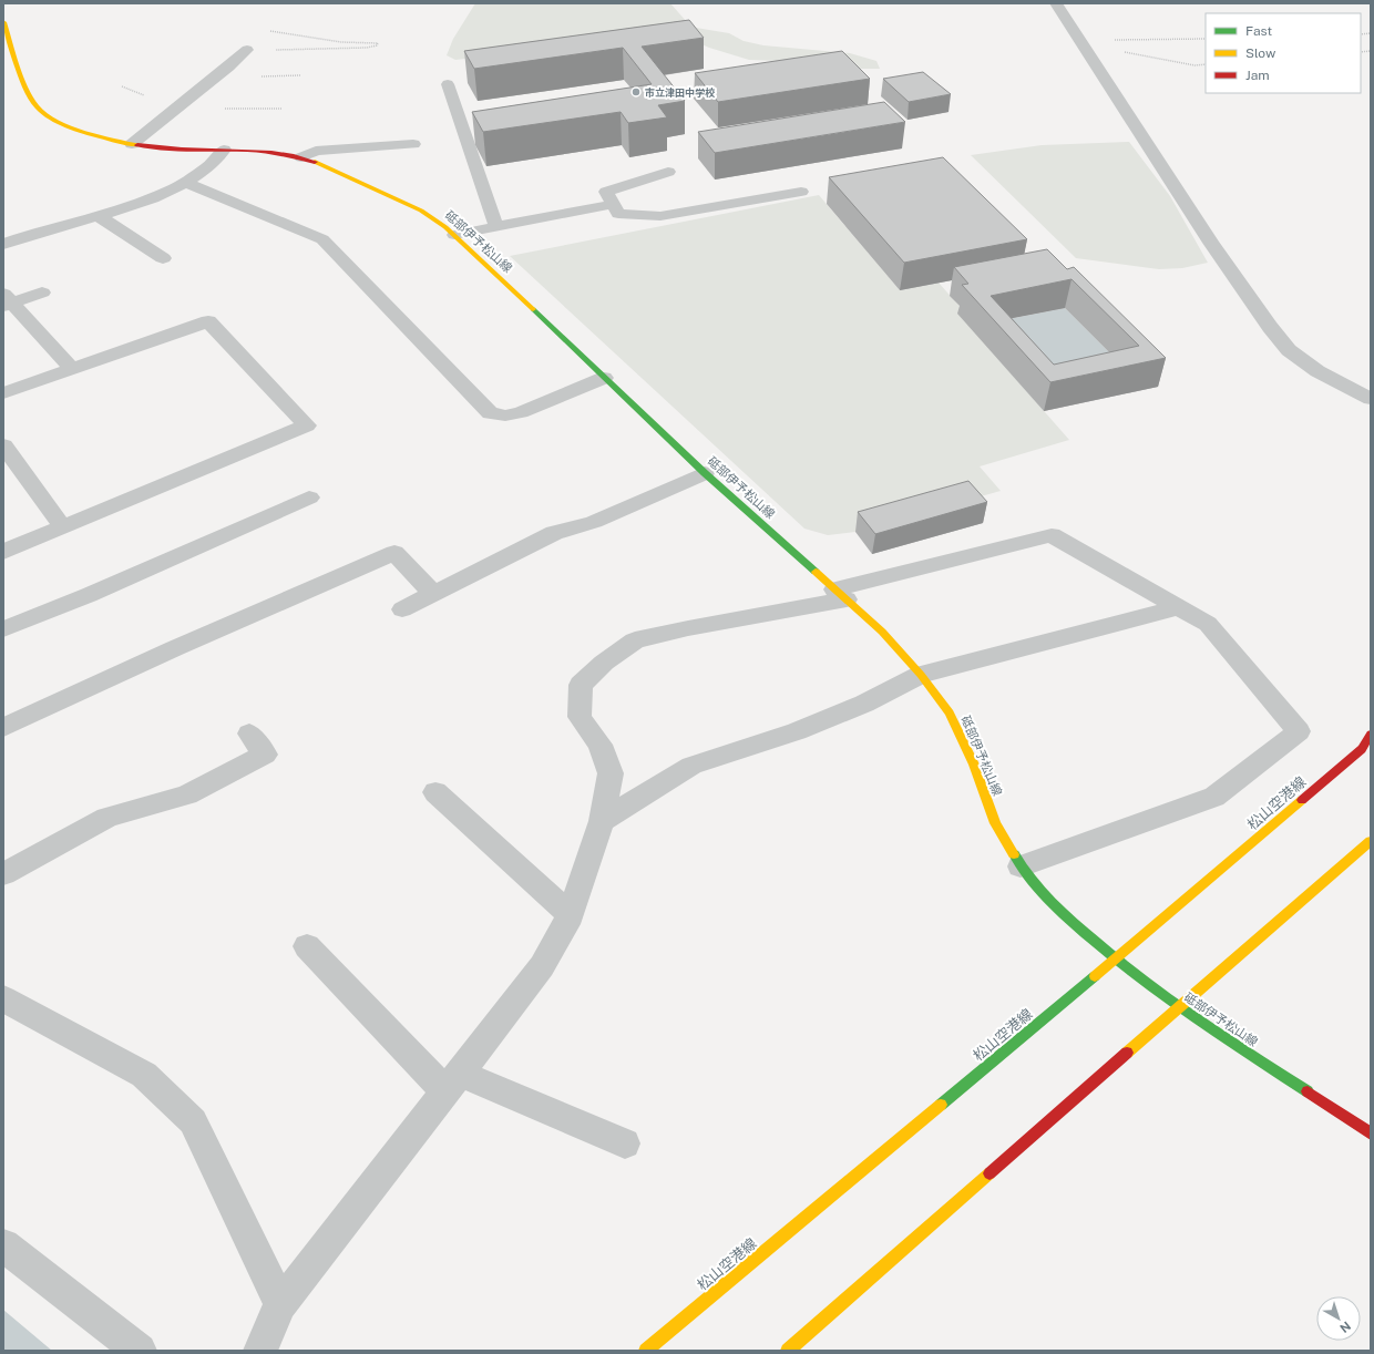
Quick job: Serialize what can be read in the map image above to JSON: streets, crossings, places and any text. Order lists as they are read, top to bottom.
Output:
{
  "streets": {
    "main road": ["砥部伊予松山線", "松山空港線"]
  },
  "crossings": [
    ["砥部伊予松山線", "松山空港線"]
  ],
  "places": ["市立津田中学校"],
  "legend": ["Fast", "Slow", "Jam"],
  "north": "bottom right"
}
